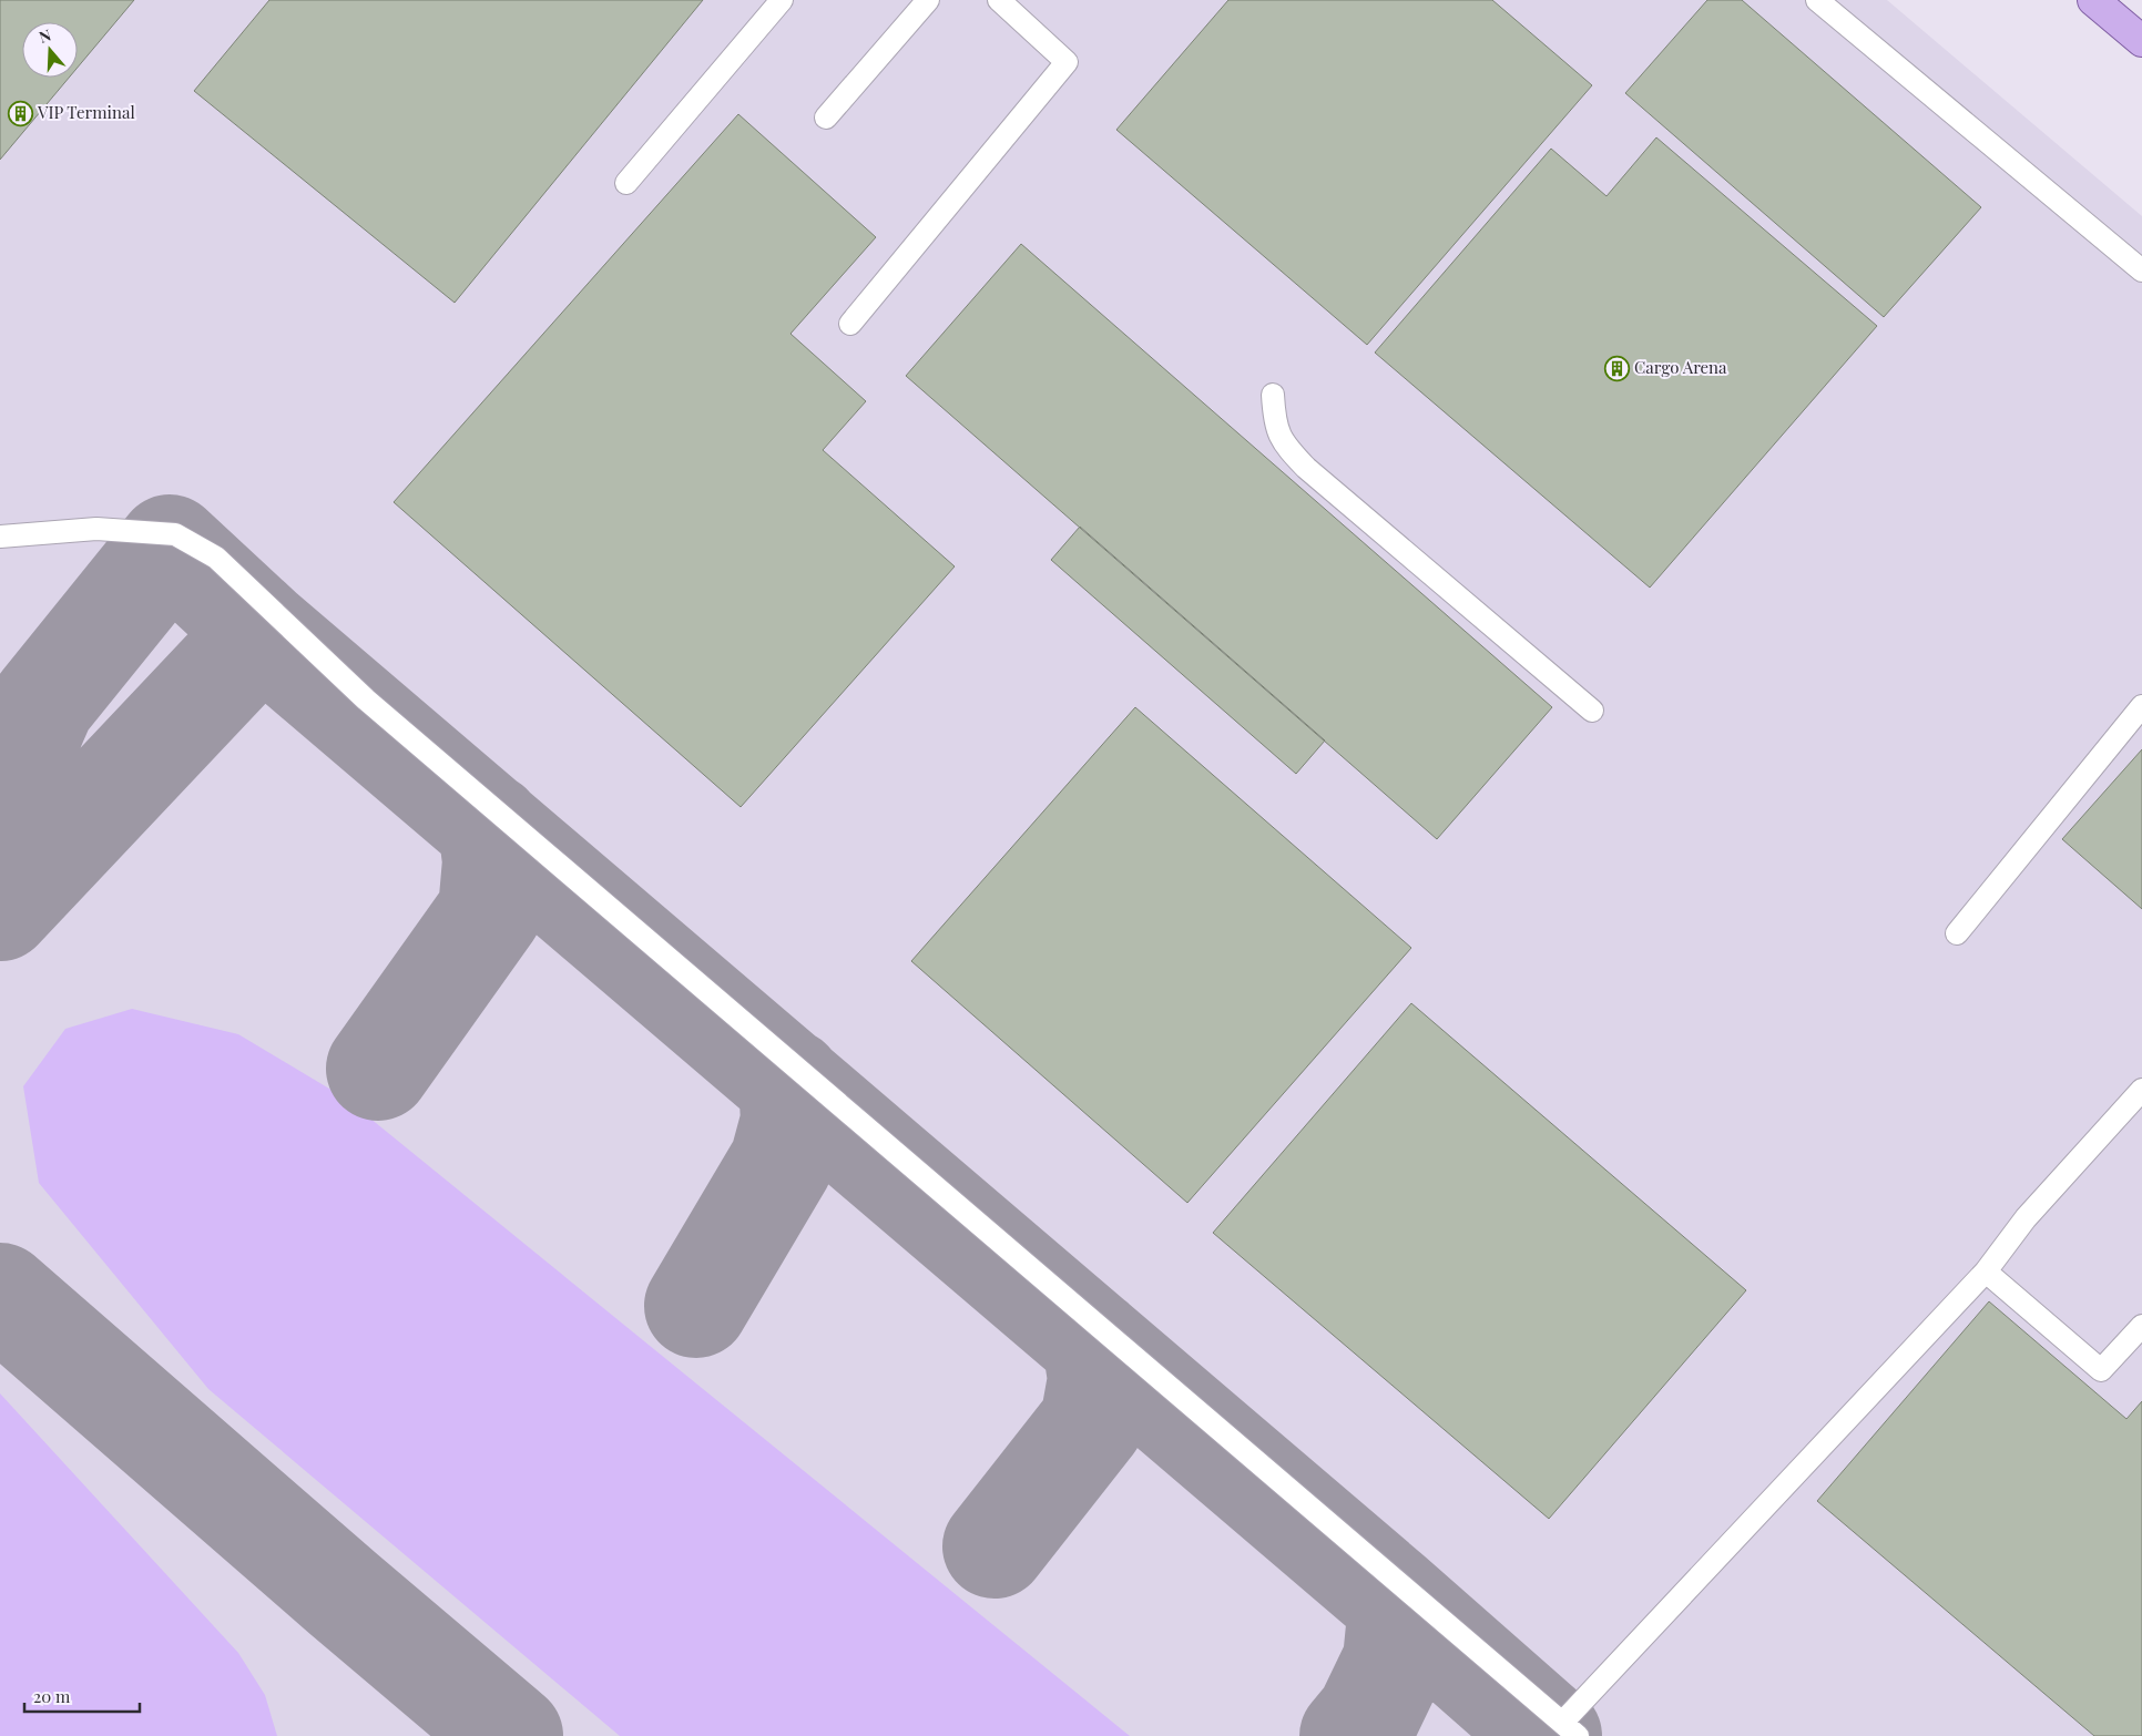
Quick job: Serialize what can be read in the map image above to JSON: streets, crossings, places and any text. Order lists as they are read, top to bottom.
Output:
{
  "places": {
    "building": ["VIP Terminal", "Cargo Arena"]
  },
  "scale_bar": "20 m",
  "north": "top"
}
